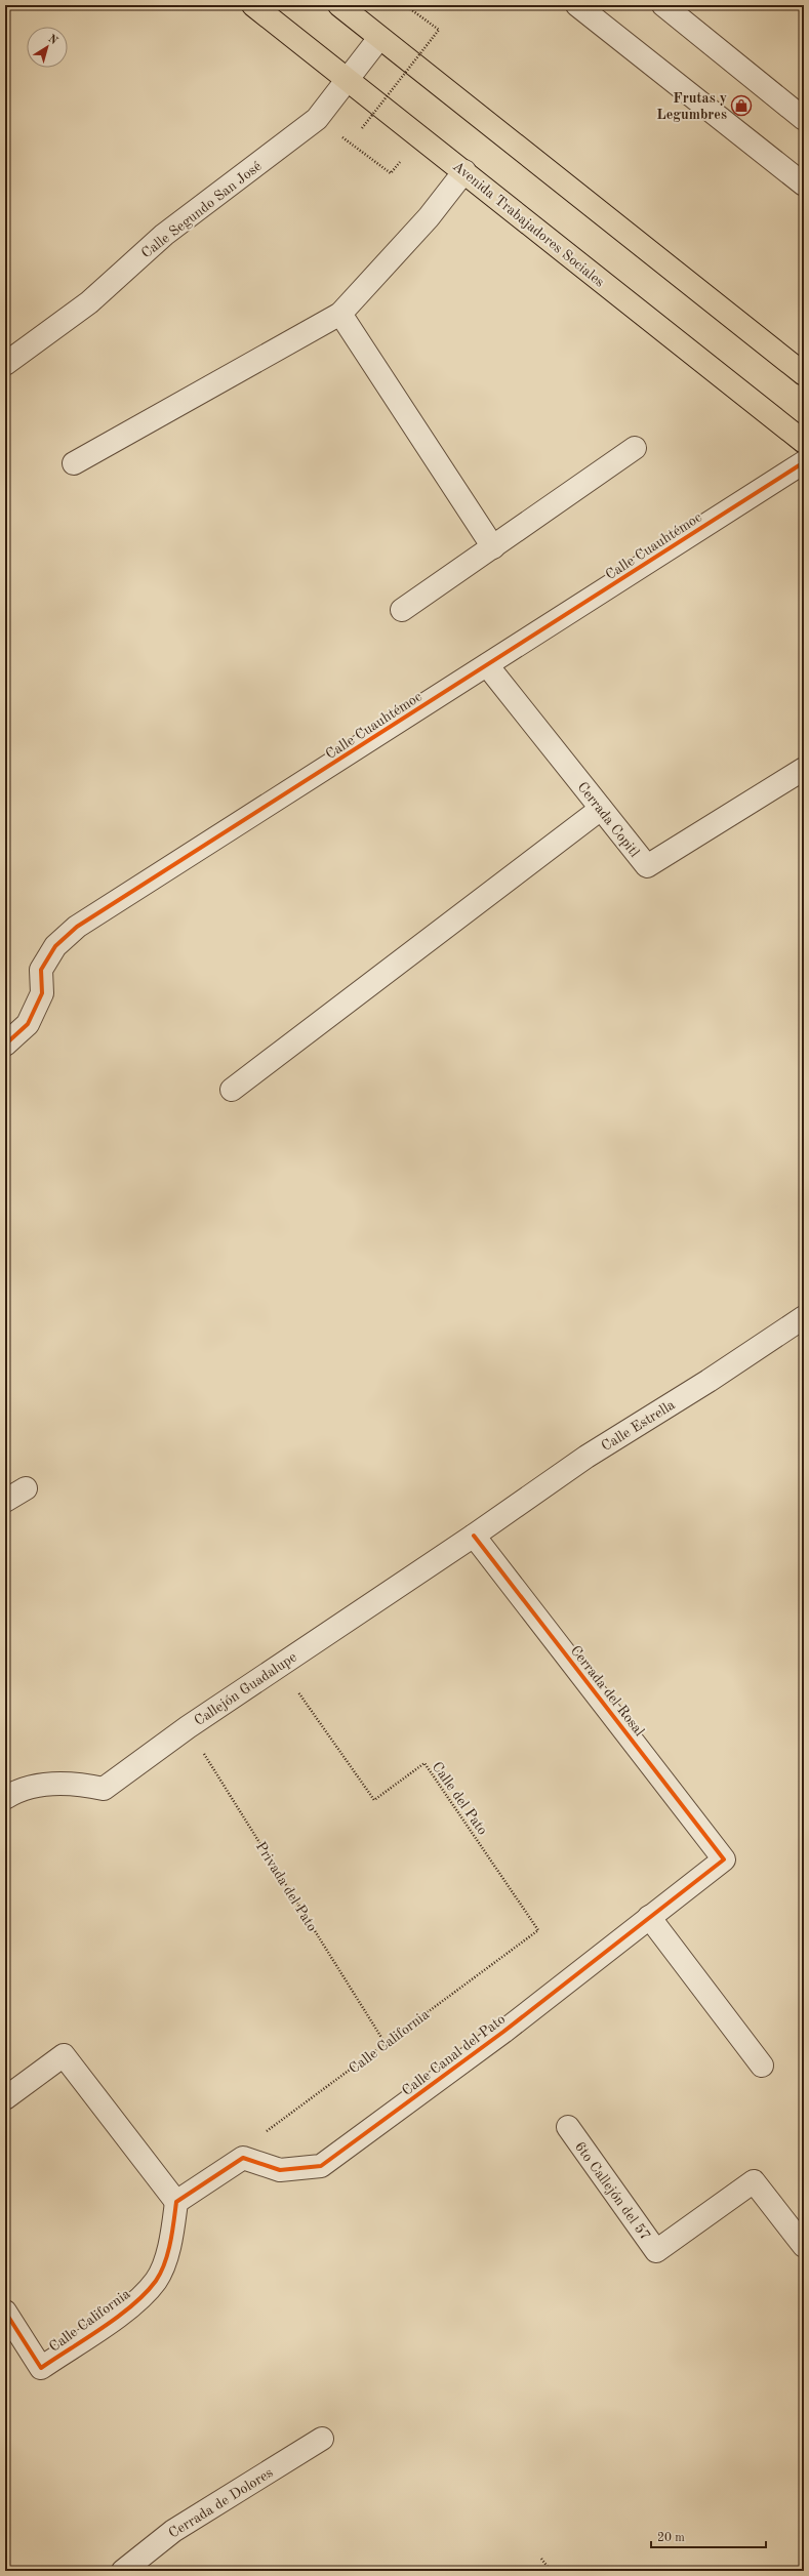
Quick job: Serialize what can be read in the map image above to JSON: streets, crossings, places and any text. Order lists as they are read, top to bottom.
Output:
{
  "streets": {
    "main road": ["Avenida Trabajadores Sociales"],
    "street": [
      "Calle Segundo San José",
      "Calle Cuauhtémoc",
      "Cerrada Copitl",
      "Calle Estrella",
      "Callejón Guadalupe",
      "Cerrada del Rosal",
      "Calle California",
      "Calle Canal del Pato",
      "6to Callejón del 57",
      "Cerrada de Dolores"
    ],
    "path": ["Calle del Pato", "Privada del Pato"]
  },
  "crossings": [
    ["Calle Segundo San José", "Avenida Trabajadores Sociales"],
    ["Calle Cuauhtémoc", "Cerrada Copitl"],
    ["Calle Estrella", "Callejón Guadalupe"],
    ["Calle Estrella", "Cerrada del Rosal"],
    ["Callejón Guadalupe", "Cerrada del Rosal"],
    ["Callejón Guadalupe", "Calle del Pato"],
    ["Callejón Guadalupe", "Privada del Pato"],
    ["Cerrada del Rosal", "Calle Canal del Pato"],
    ["Calle del Pato", "Calle California"],
    ["Privada del Pato", "Calle California"],
    ["Calle California", "Calle Canal del Pato"]
  ],
  "places": {
    "shop": ["Frutas y Legumbres"]
  },
  "scale_bar": "20 m",
  "north": "top right"
}
